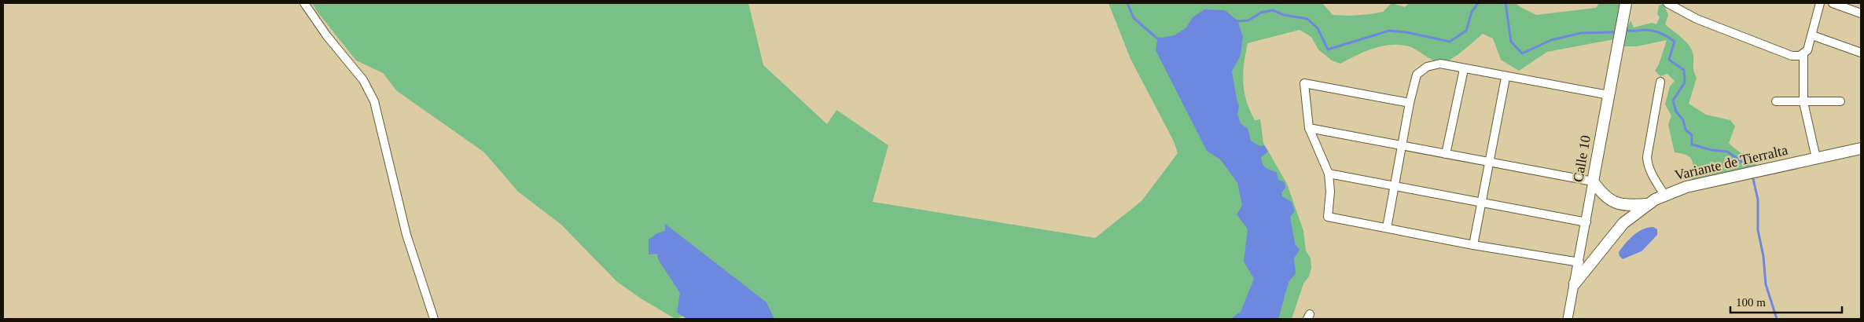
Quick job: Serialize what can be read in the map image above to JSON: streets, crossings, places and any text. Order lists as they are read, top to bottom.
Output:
{
  "streets": {
    "main road": ["Calle 10", "Variante de Tierralta"]
  },
  "crossings": [
    ["Calle 10", "Variante de Tierralta"]
  ],
  "scale_bar": "100 m"
}
